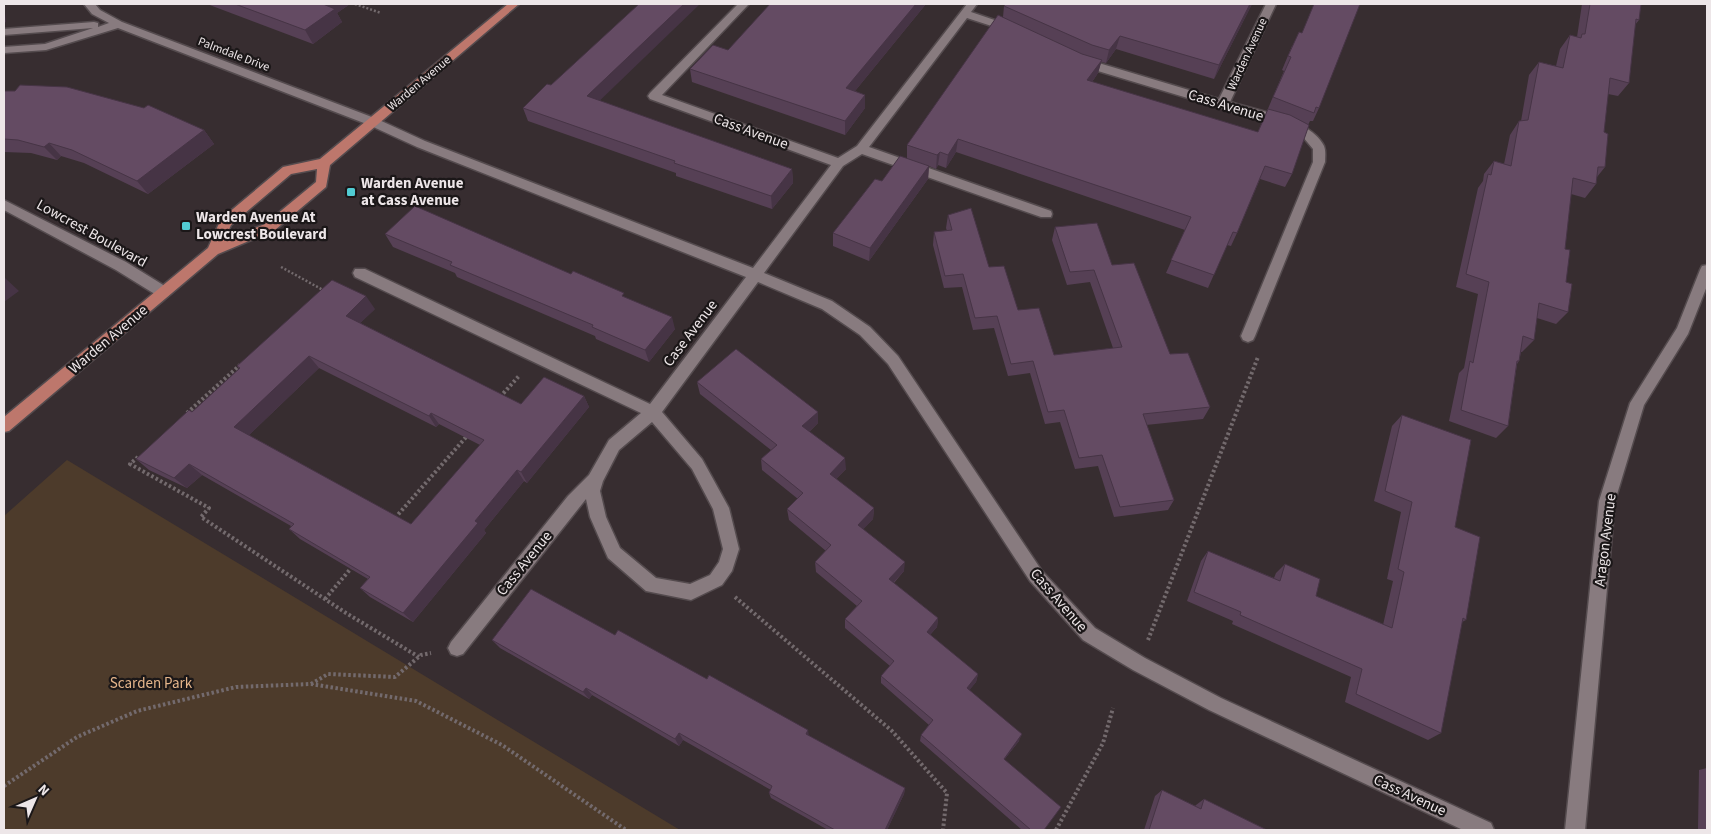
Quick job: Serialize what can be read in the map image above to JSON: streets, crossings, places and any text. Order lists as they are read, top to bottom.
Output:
{
  "streets": {
    "main road": ["Warden Avenue"],
    "street": [
      "Palmdale Drive",
      "Cass Avenue",
      "Lowcrest Boulevard",
      "Case Avenue",
      "Aragon Avenue"
    ]
  },
  "crossings": [
    ["Palmdale Drive", "Warden Avenue"],
    ["Palmdale Drive", "Cass Avenue"],
    ["Warden Avenue", "Cass Avenue"],
    ["Warden Avenue", "Lowcrest Boulevard"],
    ["Cass Avenue", "Case Avenue"]
  ],
  "parks": ["Scarden Park"],
  "places": {
    "transit": ["Warden Avenue at Cass Avenue", "Warden Avenue At Lowcrest Boulevard"]
  },
  "north": "top right"
}
